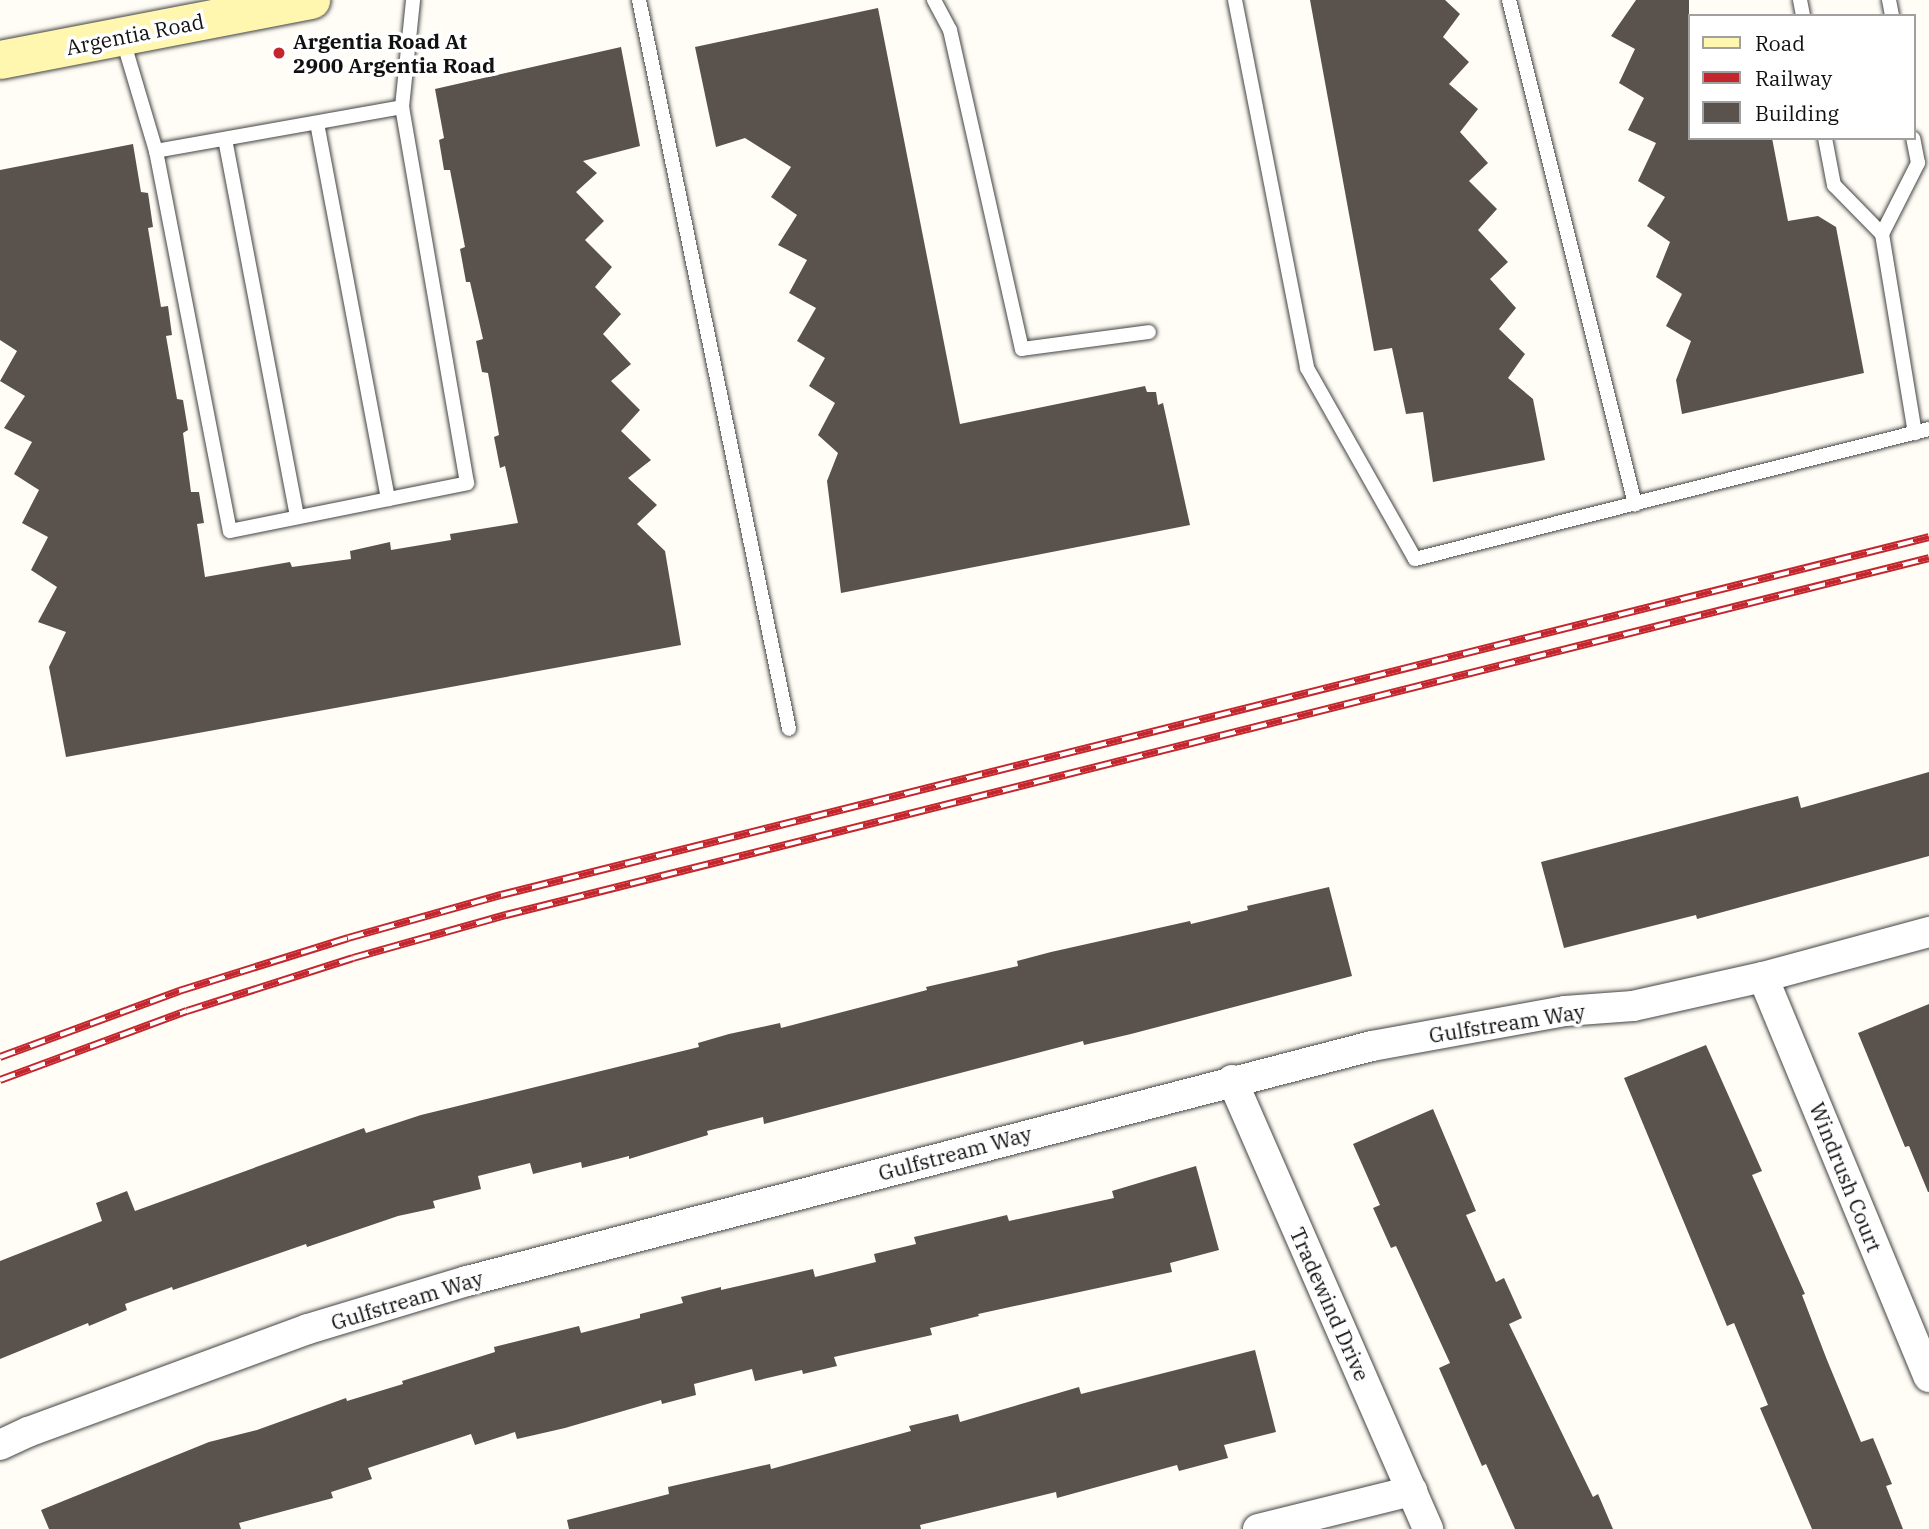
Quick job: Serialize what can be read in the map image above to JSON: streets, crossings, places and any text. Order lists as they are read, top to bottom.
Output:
{
  "streets": {
    "street": [
      "Argentia Road",
      "Gulfstream Way",
      "Windrush Court",
      "Tradewind Drive"
    ]
  },
  "crossings": [
    ["Gulfstream Way", "Windrush Court"],
    ["Gulfstream Way", "Tradewind Drive"]
  ],
  "places": ["Argentia Road At 2900 Argentia Road"],
  "legend": ["Road", "Railway", "Building"]
}
